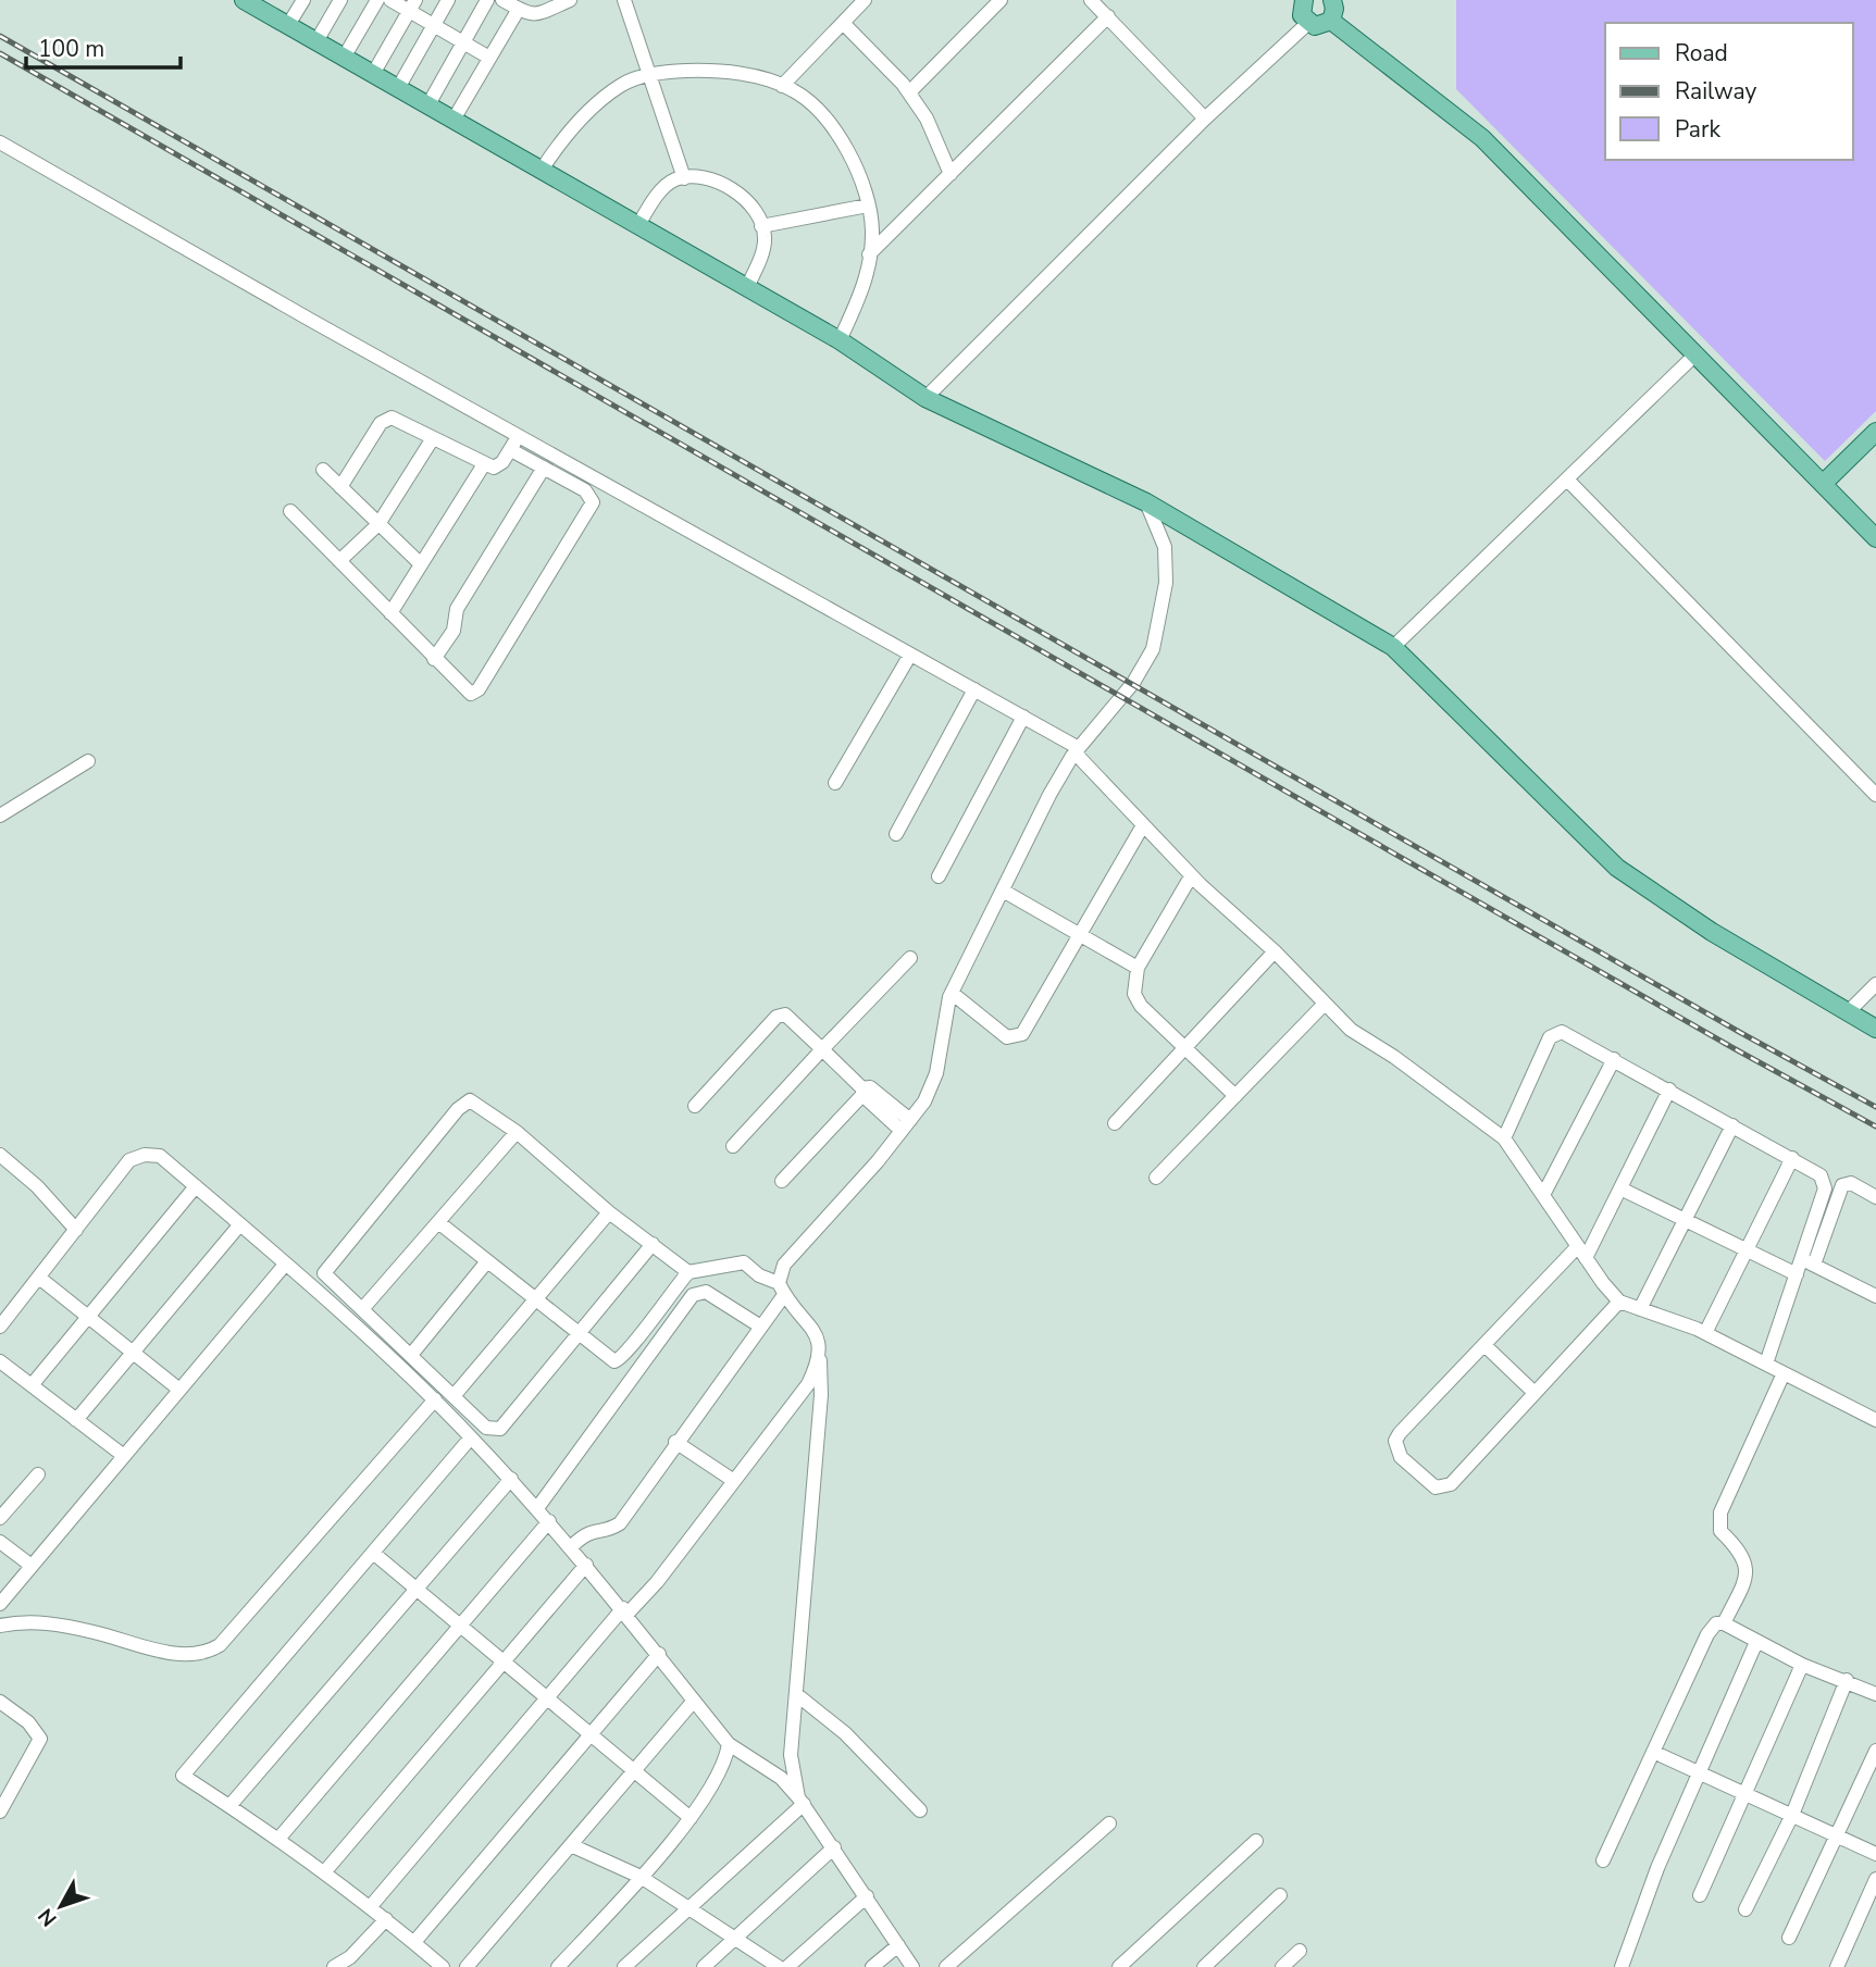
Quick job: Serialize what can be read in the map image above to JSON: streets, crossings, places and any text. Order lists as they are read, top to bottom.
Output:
{
  "legend": ["Road", "Railway", "Park"],
  "scale_bar": "100 m",
  "north": "bottom left"
}
